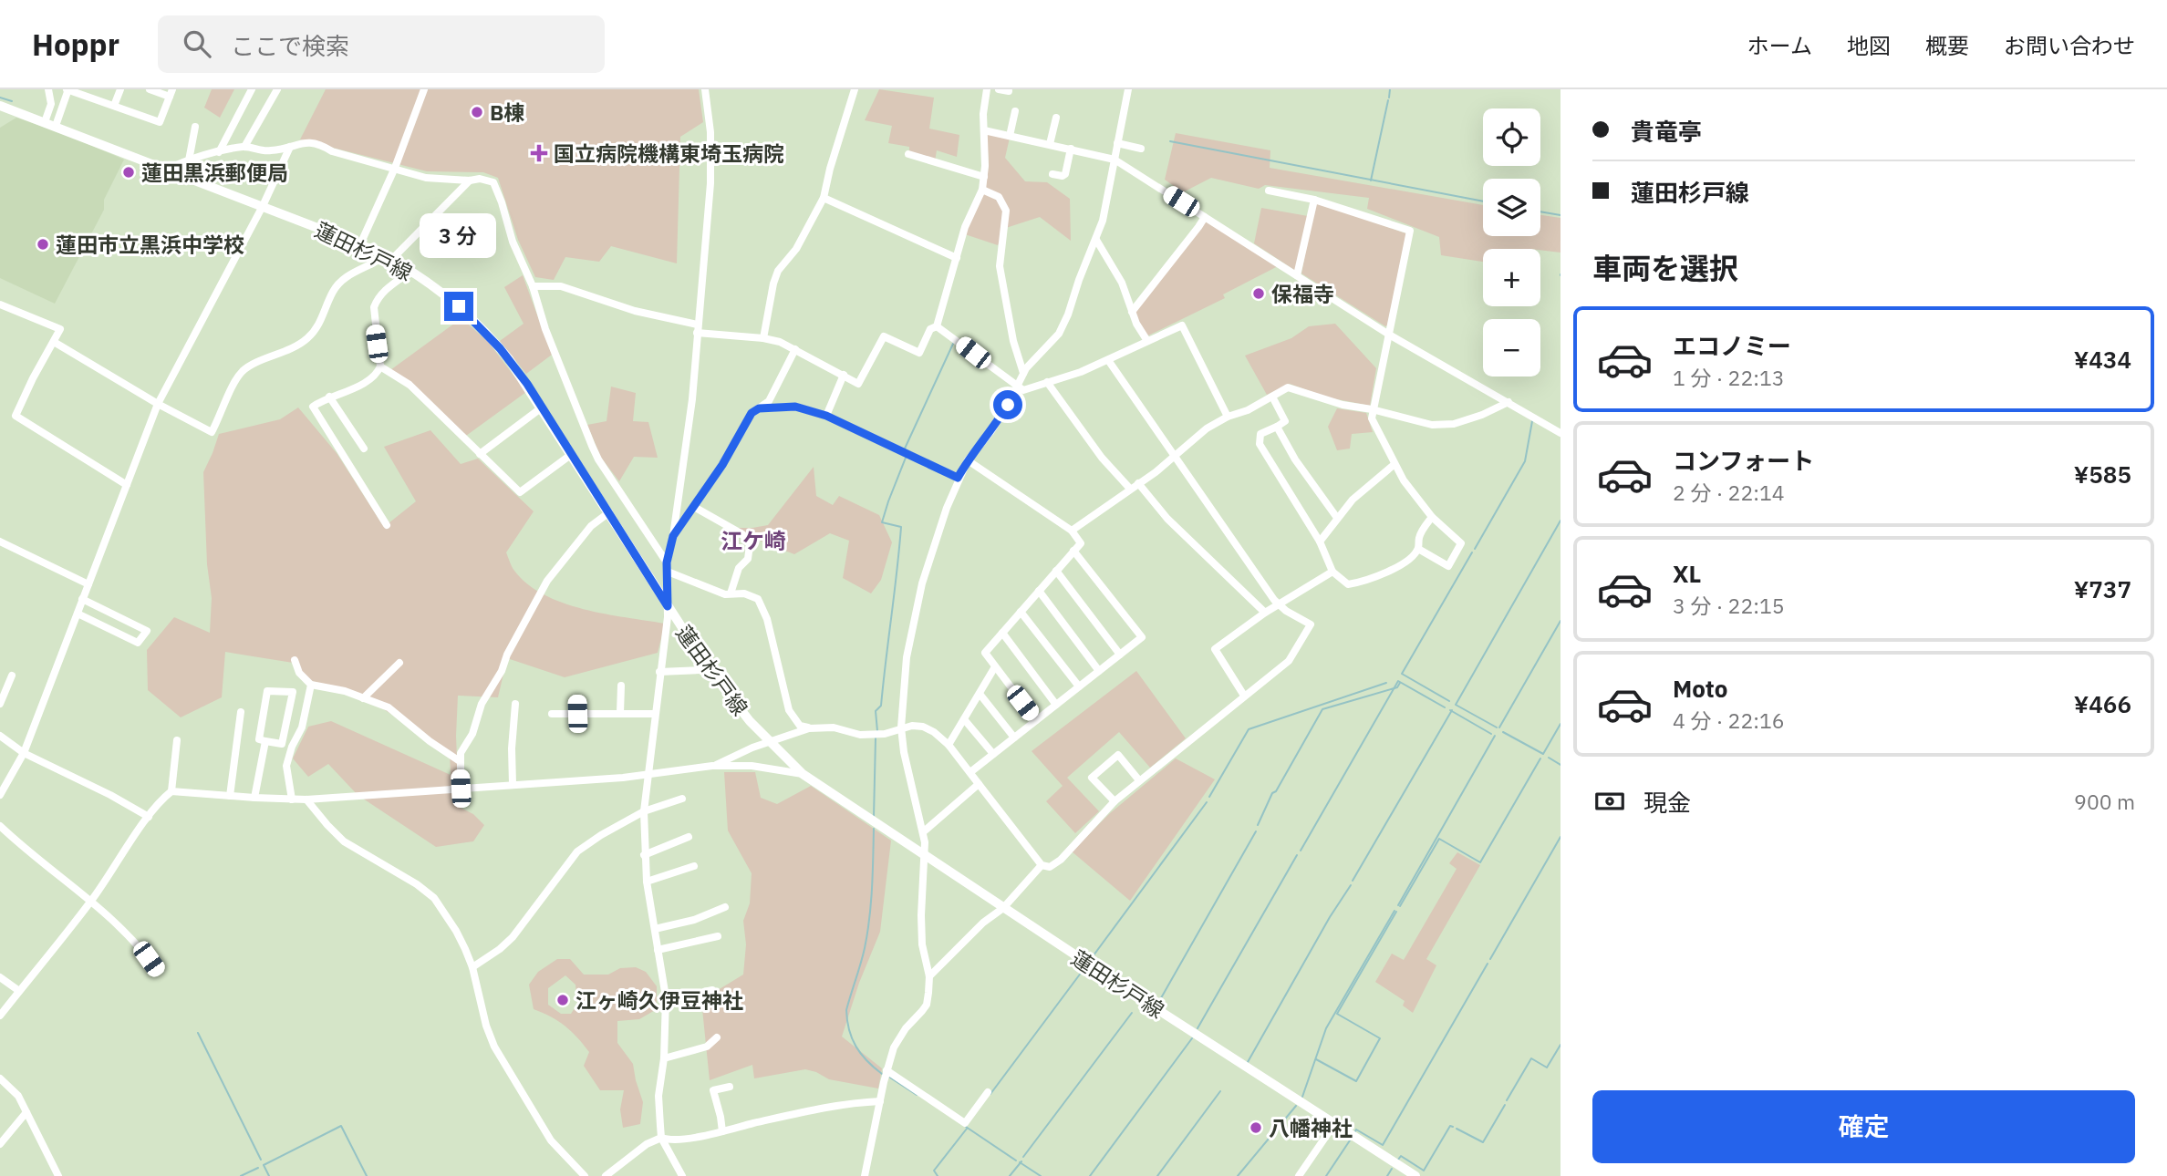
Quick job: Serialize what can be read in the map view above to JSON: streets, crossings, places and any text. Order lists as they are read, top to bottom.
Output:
{
  "streets": {
    "main road": ["蓮田杉戸線"]
  },
  "districts": ["江ケ崎"],
  "places": {
    "other": [
      "B棟",
      "蓮田黒浜郵便局",
      "蓮田市立黒浜中学校",
      "保福寺",
      "江ヶ崎久伊豆神社",
      "八幡神社"
    ],
    "health": ["国立病院機構東埼玉病院"]
  },
  "page": {
    "header": "Hoppr",
    "search": "ここで検索",
    "nav": [
      "ホーム",
      "地図",
      "概要",
      "お問い合わせ"
    ],
    "banner": ["貴竜亭", "蓮田杉戸線"],
    "map_buttons": ["+", "−"],
    "bubble": "3 分",
    "heading": "車両を選択",
    "list": [
      {
        "name": "エコノミー",
        "note": "1 分 · 22:13",
        "value": "¥434"
      },
      {
        "name": "コンフォート",
        "note": "2 分 · 22:14",
        "value": "¥585"
      },
      {
        "name": "XL",
        "note": "3 分 · 22:15",
        "value": "¥737"
      },
      {
        "name": "Moto",
        "note": "4 分 · 22:16",
        "value": "¥466"
      }
    ],
    "pay": ["現金", "900 m"],
    "buttons": "確定"
  }
}
